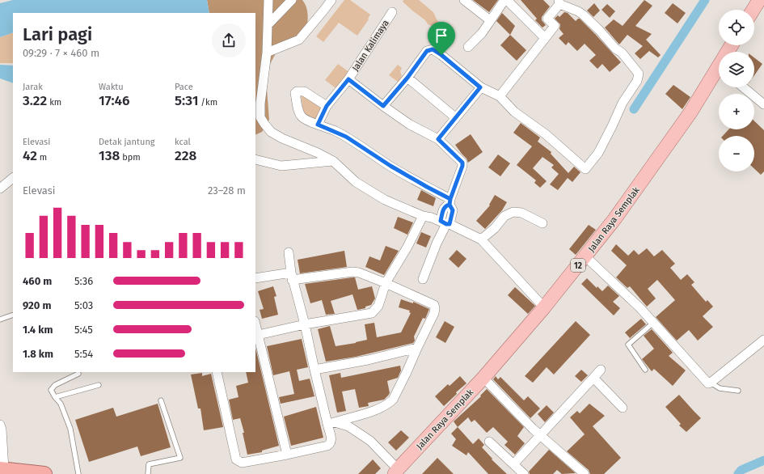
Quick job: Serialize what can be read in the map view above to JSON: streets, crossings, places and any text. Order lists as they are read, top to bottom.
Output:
{
  "streets": {
    "main road": ["Jalan Raya Semplak", "12"],
    "street": ["Jalan Kalimaya"]
  },
  "page": {
    "map_buttons": ["+", "−"],
    "heading": ["Lari pagi", "09:29 · 7 × 460 m"],
    "stats": [
      ["Jarak", "3.22 km"],
      ["Waktu", "17:46"],
      ["Pace", "5:31 /km"],
      ["Elevasi", "42 m"],
      ["Detak jantung", "138 bpm"],
      ["kcal", "228"]
    ],
    "chart": ["Elevasi", "23–28 m"],
    "list": [
      {
        "name": "460 m",
        "note": "5:36"
      },
      {
        "name": "920 m",
        "note": "5:03"
      },
      {
        "name": "1.4 km",
        "note": "5:45"
      },
      {
        "name": "1.8 km",
        "note": "5:54"
      }
    ]
  }
}
